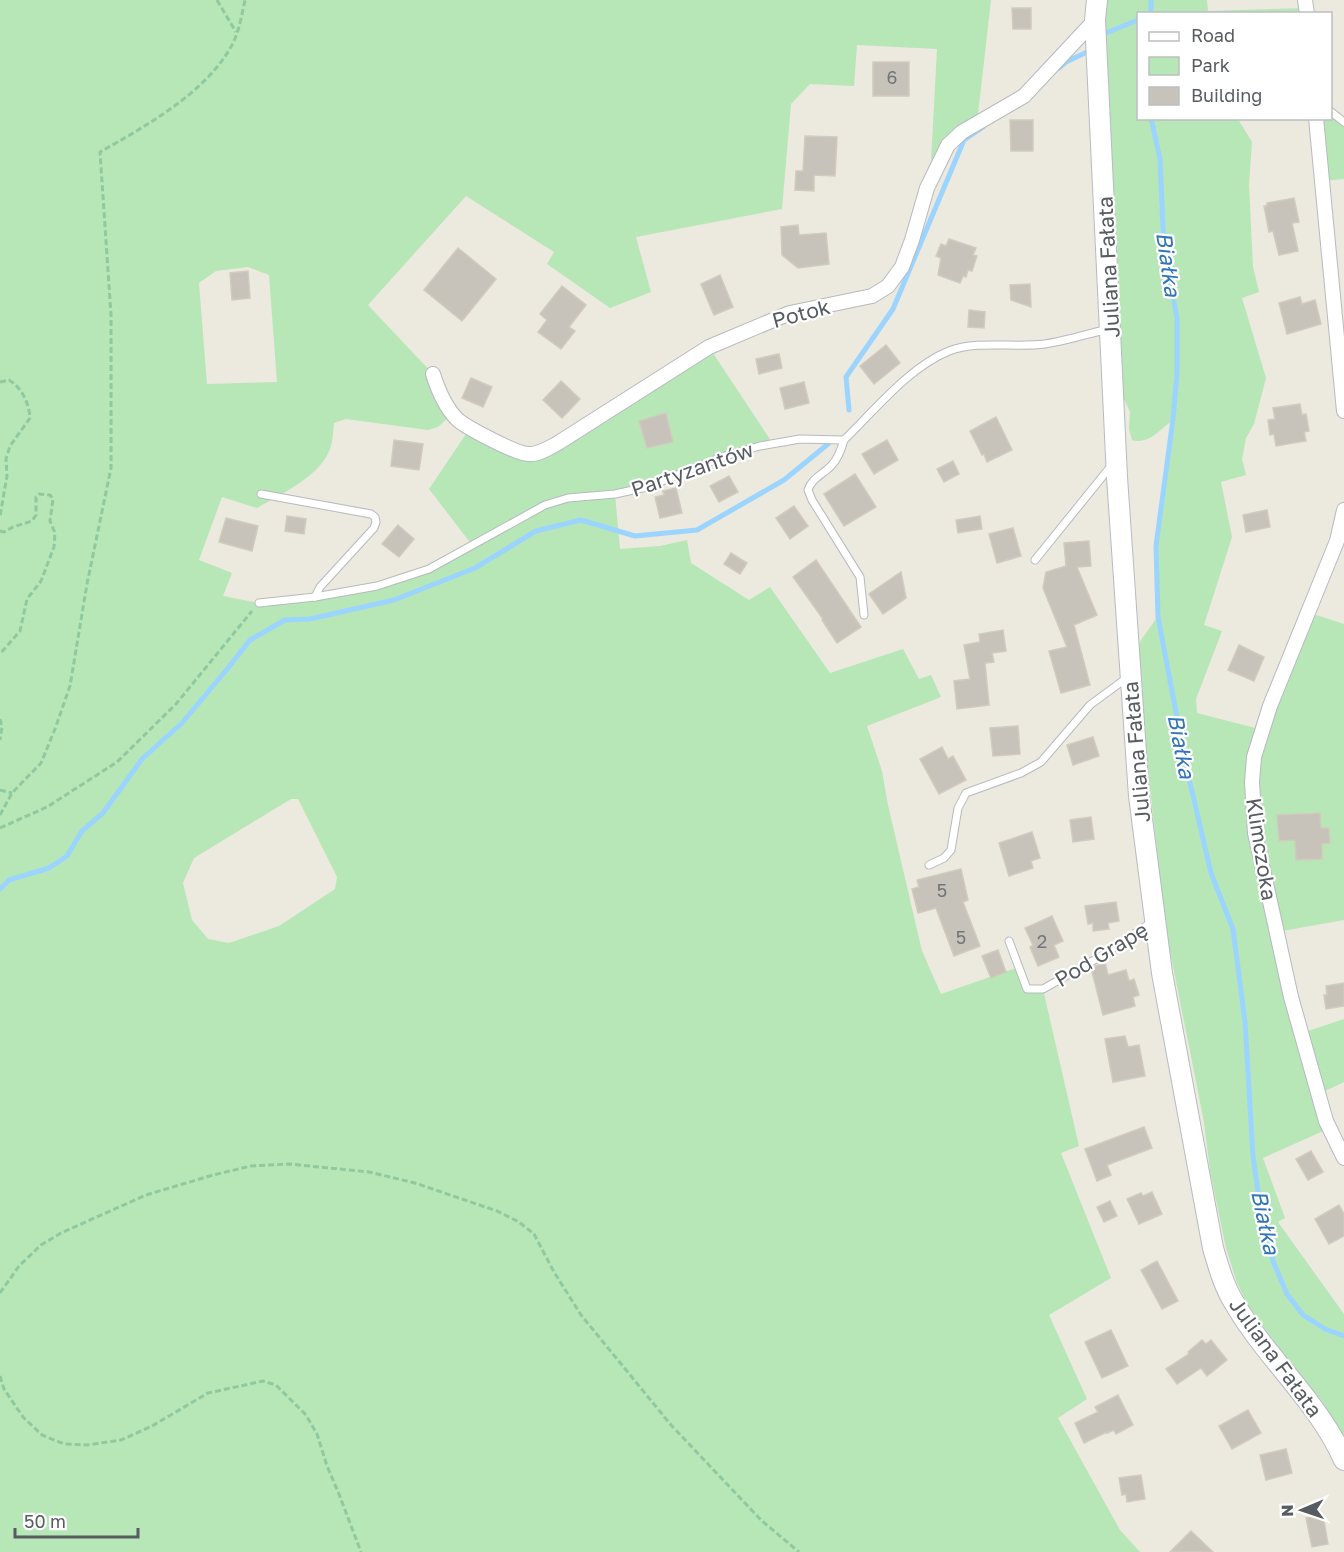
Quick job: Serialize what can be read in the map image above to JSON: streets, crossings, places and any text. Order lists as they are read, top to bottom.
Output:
{
  "streets": {
    "street": ["Juliana Fałata", "Potok", "Klimczoka"],
    "lane": ["Partyzantów", "Pod Grapę"]
  },
  "crossings": [
    ["Juliana Fałata", "Potok"],
    ["Juliana Fałata", "Pod Grapę"]
  ],
  "water": ["Białka"],
  "house_numbers": [
    "6",
    "5",
    "5",
    "2"
  ],
  "legend": ["Road", "Park", "Building"],
  "scale_bar": "50 m",
  "north": "left"
}
